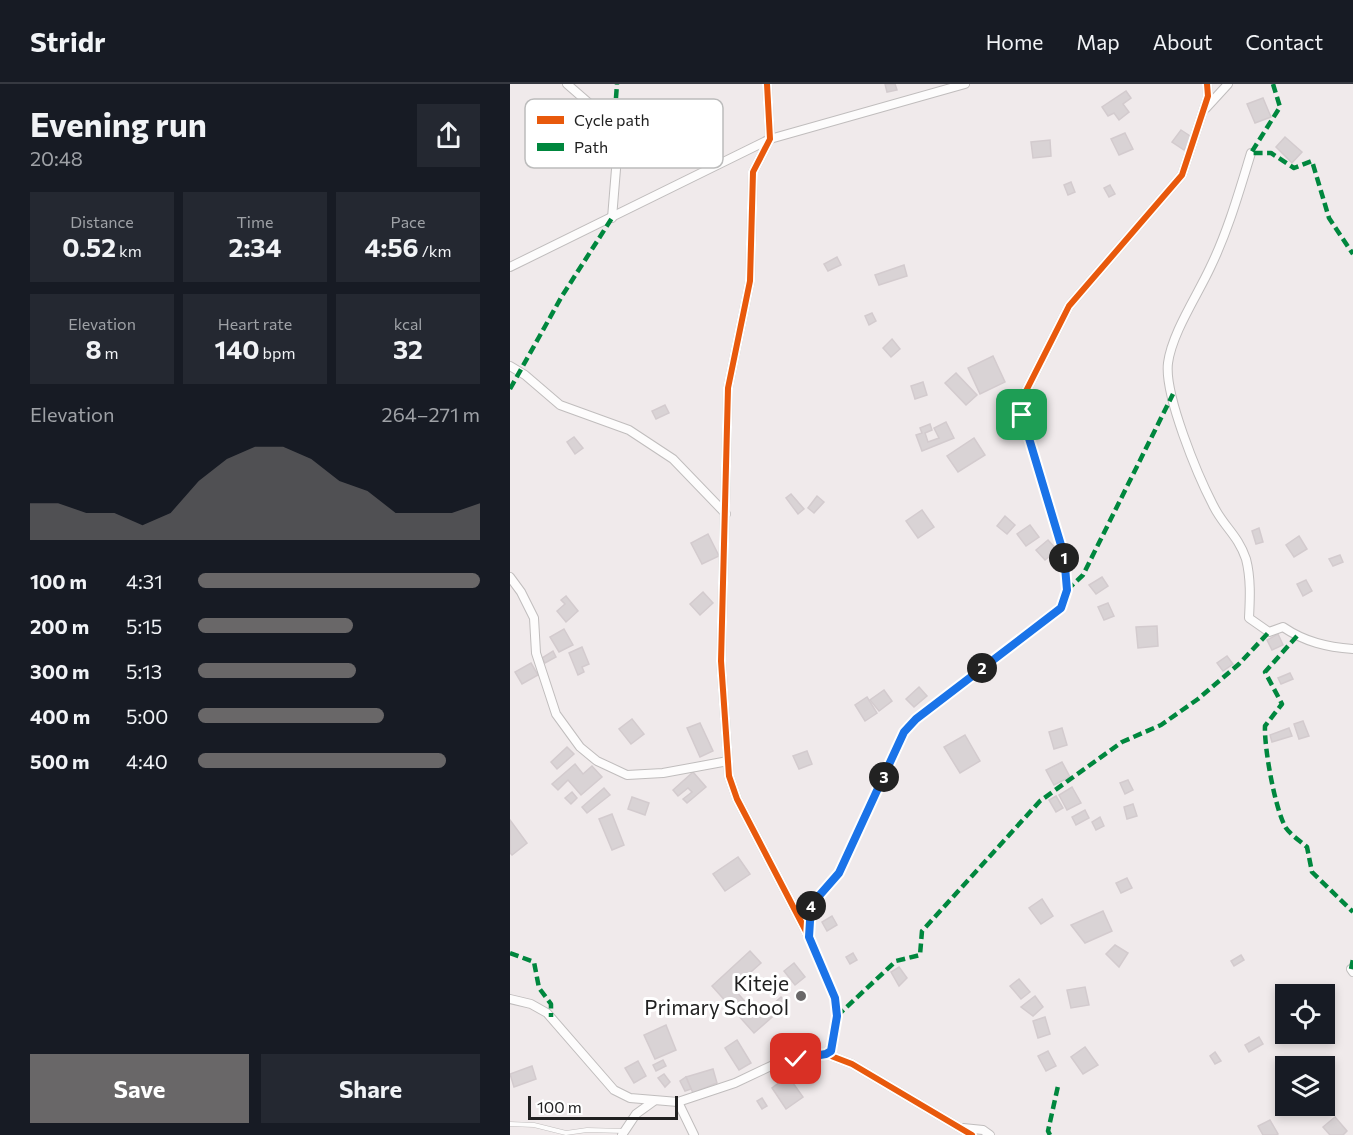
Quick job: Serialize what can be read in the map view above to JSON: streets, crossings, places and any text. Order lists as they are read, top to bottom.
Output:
{
  "places": ["Kiteje Primary School"],
  "legend": ["Cycle path", "Path"],
  "scale_bar": "100 m",
  "page": {
    "header": "Stridr",
    "nav": [
      "Home",
      "Map",
      "About",
      "Contact"
    ],
    "heading": ["Evening run", "20:48"],
    "stats": [
      ["Distance", "0.52 km"],
      ["Time", "2:34"],
      ["Pace", "4:56 /km"],
      ["Elevation", "8 m"],
      ["Heart rate", "140 bpm"],
      ["kcal", "32"]
    ],
    "chart": ["Elevation", "264–271 m"],
    "pins": [
      "1",
      "2",
      "3",
      "4"
    ],
    "list": [
      {
        "name": "100 m",
        "note": "4:31"
      },
      {
        "name": "200 m",
        "note": "5:15"
      },
      {
        "name": "300 m",
        "note": "5:13"
      },
      {
        "name": "400 m",
        "note": "5:00"
      },
      {
        "name": "500 m",
        "note": "4:40"
      }
    ],
    "buttons": ["Save", "Share"],
    "scale": "100 m"
  }
}
